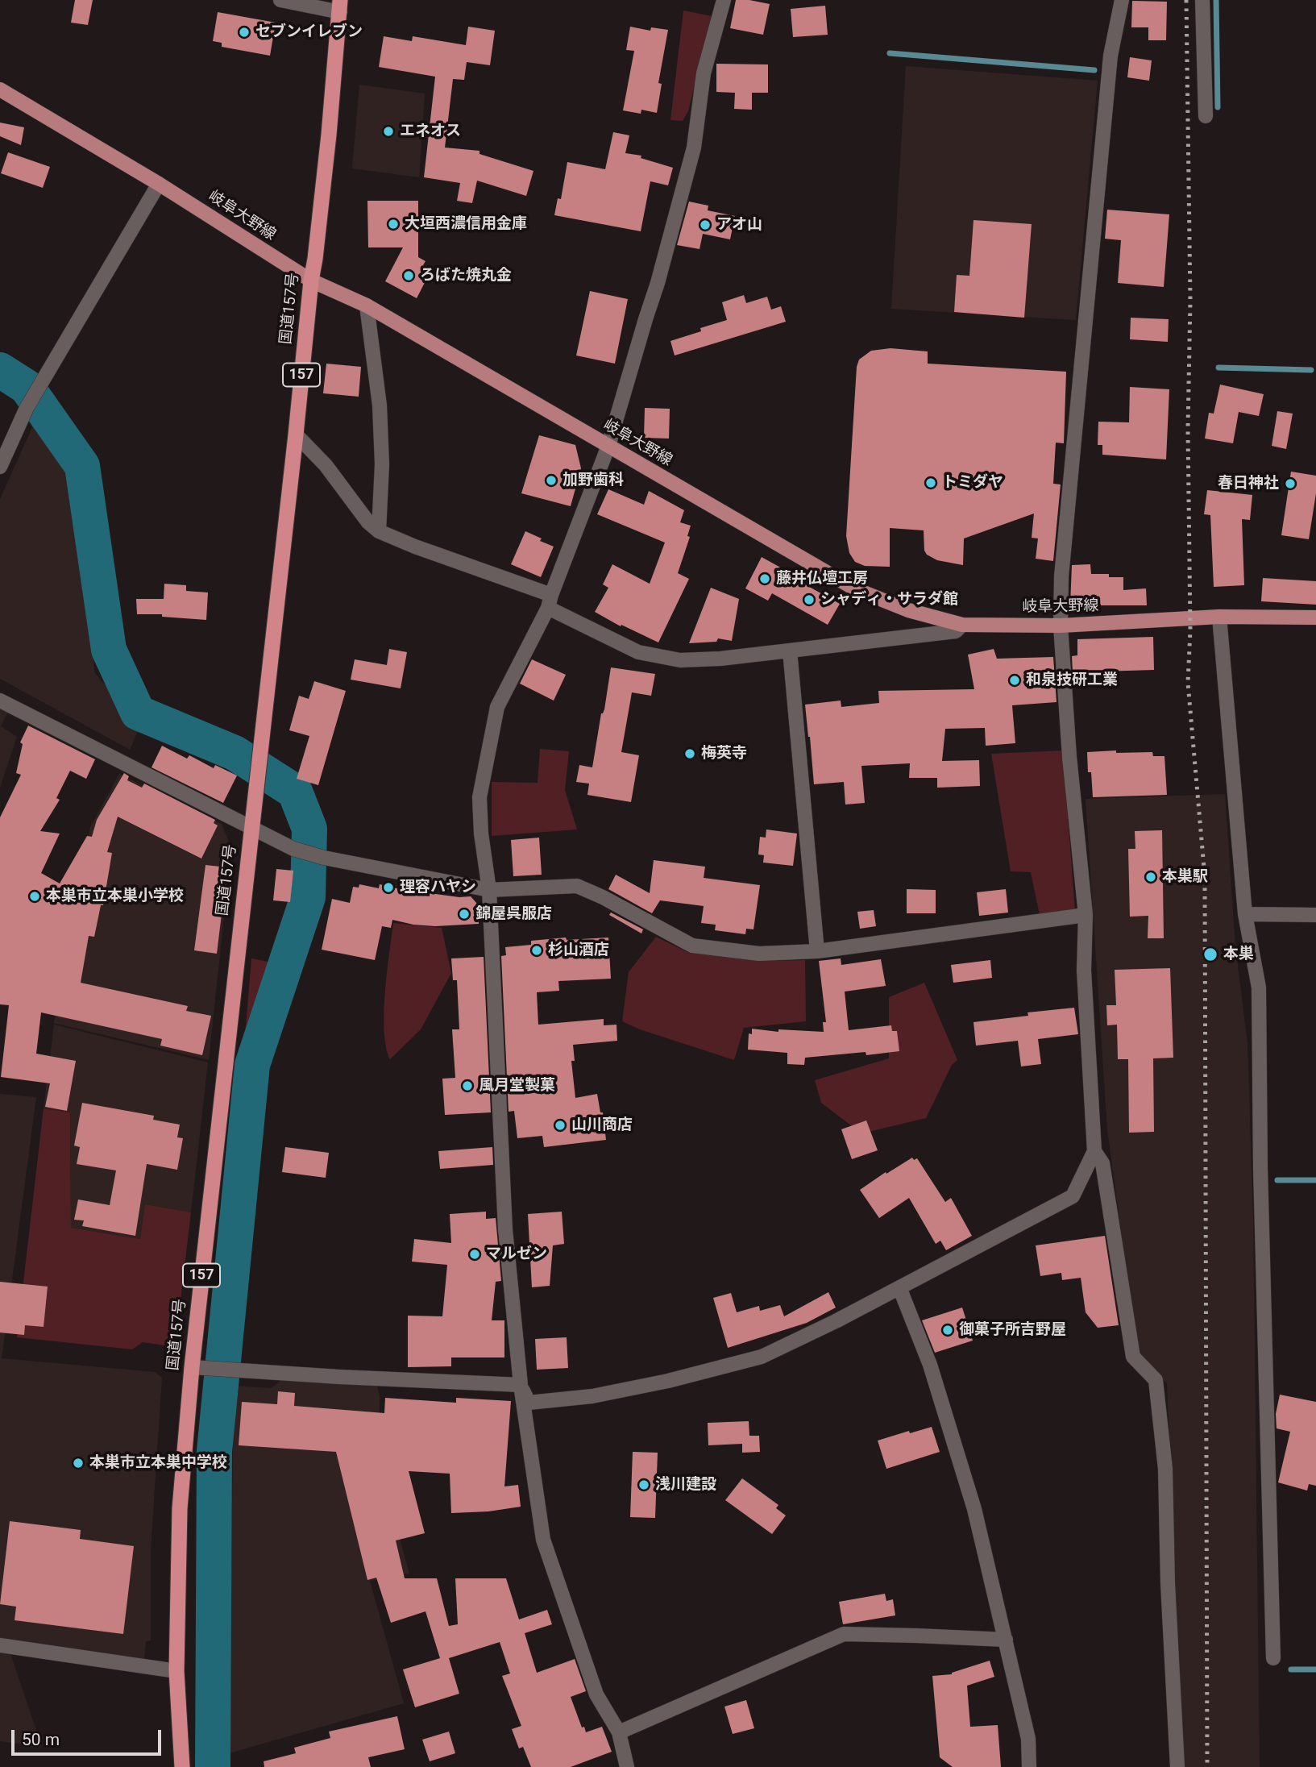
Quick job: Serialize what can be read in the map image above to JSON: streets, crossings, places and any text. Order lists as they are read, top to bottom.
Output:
{
  "streets": {
    "highway": ["国道157号", "157"],
    "main road": ["岐阜大野線"]
  },
  "crossings": [
    ["岐阜大野線", "国道157号"]
  ],
  "places": [
    "セブンイレブン",
    "エネオス",
    "大垣西濃信用金庫",
    "アオ山",
    "ろばた焼丸金",
    "加野歯科",
    "トミダヤ",
    "春日神社",
    "藤井仏壇工房",
    "シャディ・サラダ館",
    "和泉技研工業",
    "梅英寺",
    "本巣駅",
    "理容ハヤシ",
    "本巣市立本巣小学校",
    "錦屋呉服店",
    "杉山酒店",
    "本巣",
    "風月堂製菓",
    "山川商店",
    "マルゼン",
    "御菓子所吉野屋",
    "本巣市立本巣中学校",
    "浅川建設"
  ],
  "scale_bar": "50 m"
}
